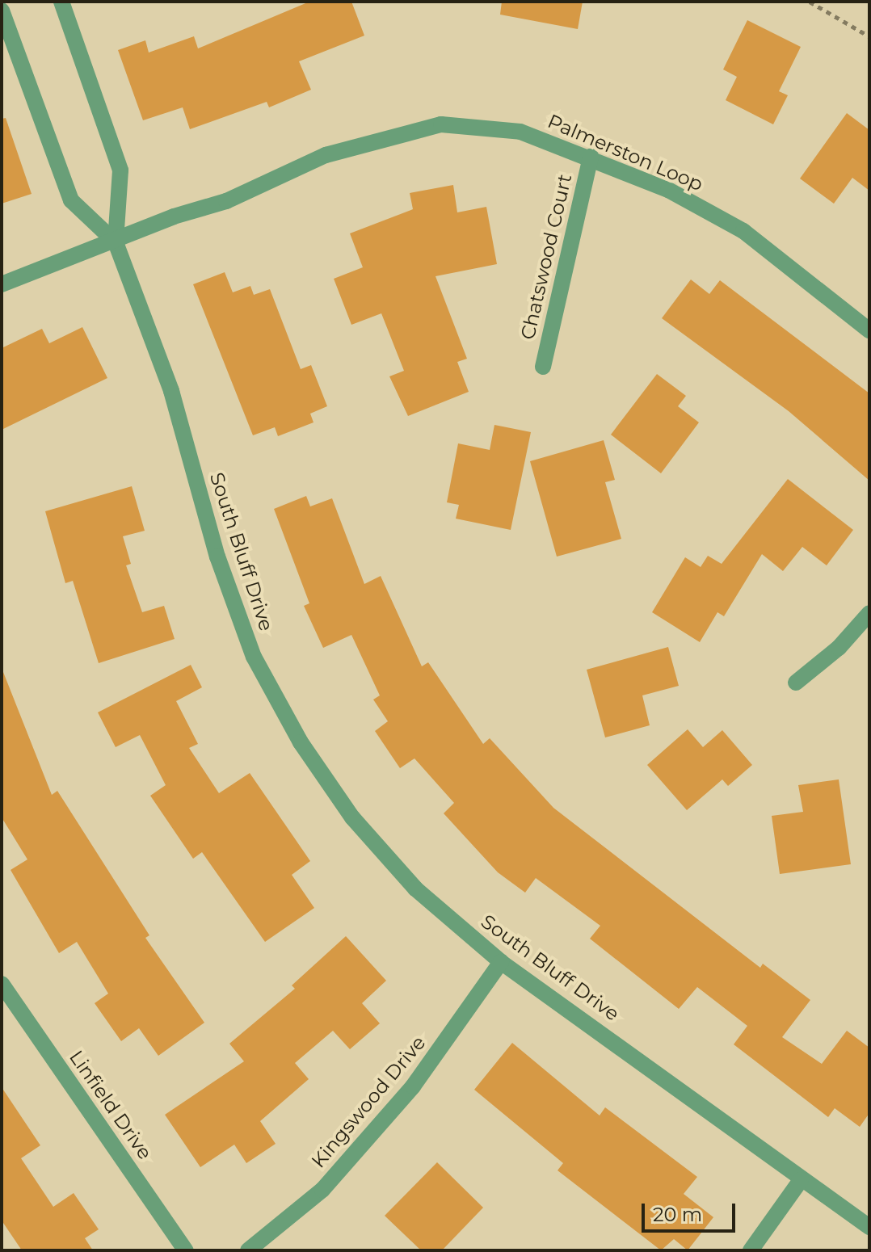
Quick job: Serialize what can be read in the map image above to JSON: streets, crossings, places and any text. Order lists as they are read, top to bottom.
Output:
{
  "streets": {
    "street": [
      "Palmerston Loop",
      "Chatswood Court",
      "South Bluff Drive",
      "Kingswood Drive",
      "Linfield Drive"
    ]
  },
  "crossings": [
    ["Palmerston Loop", "Chatswood Court"],
    ["Palmerston Loop", "South Bluff Drive"],
    ["South Bluff Drive", "Kingswood Drive"]
  ],
  "scale_bar": "20 m"
}
